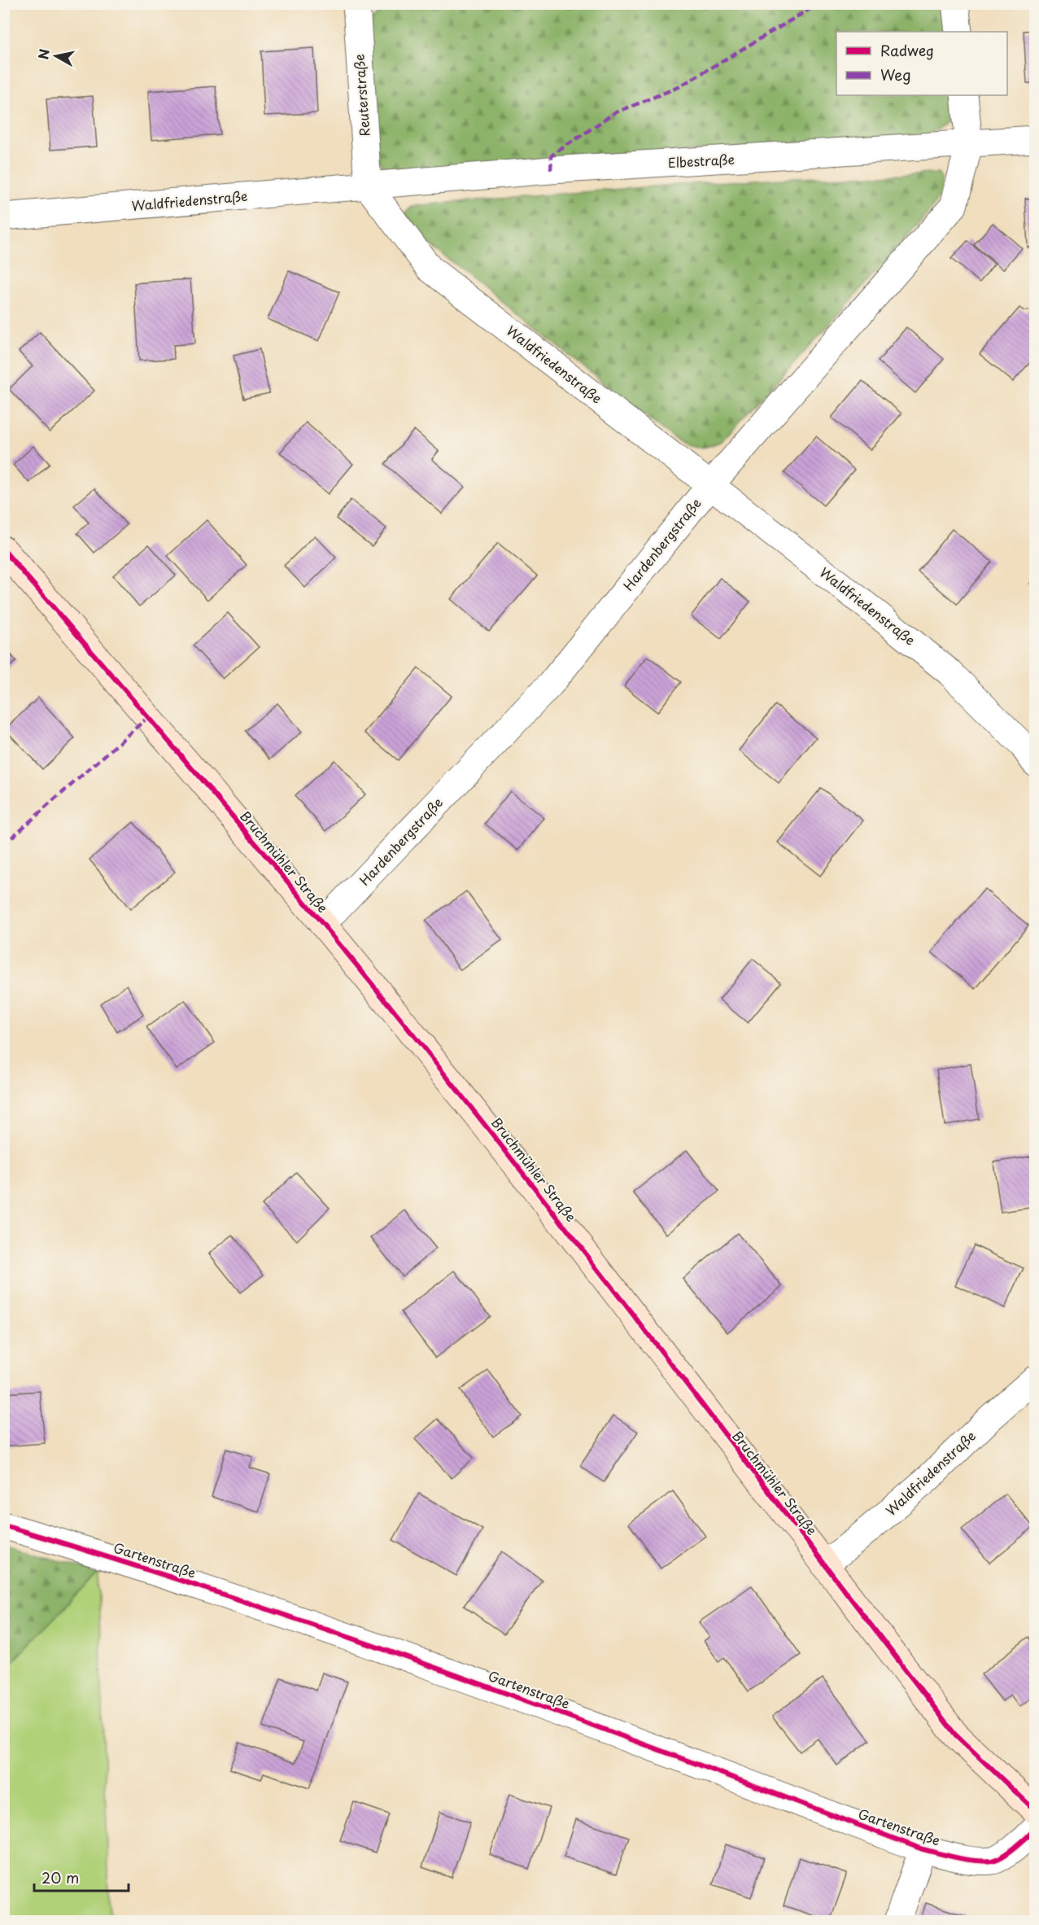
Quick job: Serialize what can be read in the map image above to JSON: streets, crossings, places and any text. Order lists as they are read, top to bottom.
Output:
{
  "streets": {
    "street": [
      "Reuterstraße",
      "Elbestraße",
      "Waldfriedenstraße",
      "Hardenbergstraße",
      "Bruchmühler Straße",
      "Gartenstraße"
    ]
  },
  "crossings": [
    ["Reuterstraße", "Elbestraße"],
    ["Reuterstraße", "Waldfriedenstraße"],
    ["Elbestraße", "Waldfriedenstraße"],
    ["Elbestraße", "Hardenbergstraße"],
    ["Waldfriedenstraße", "Hardenbergstraße"],
    ["Waldfriedenstraße", "Bruchmühler Straße"],
    ["Hardenbergstraße", "Bruchmühler Straße"]
  ],
  "legend": ["Radweg", "Weg"],
  "scale_bar": "20 m",
  "north": "left"
}
